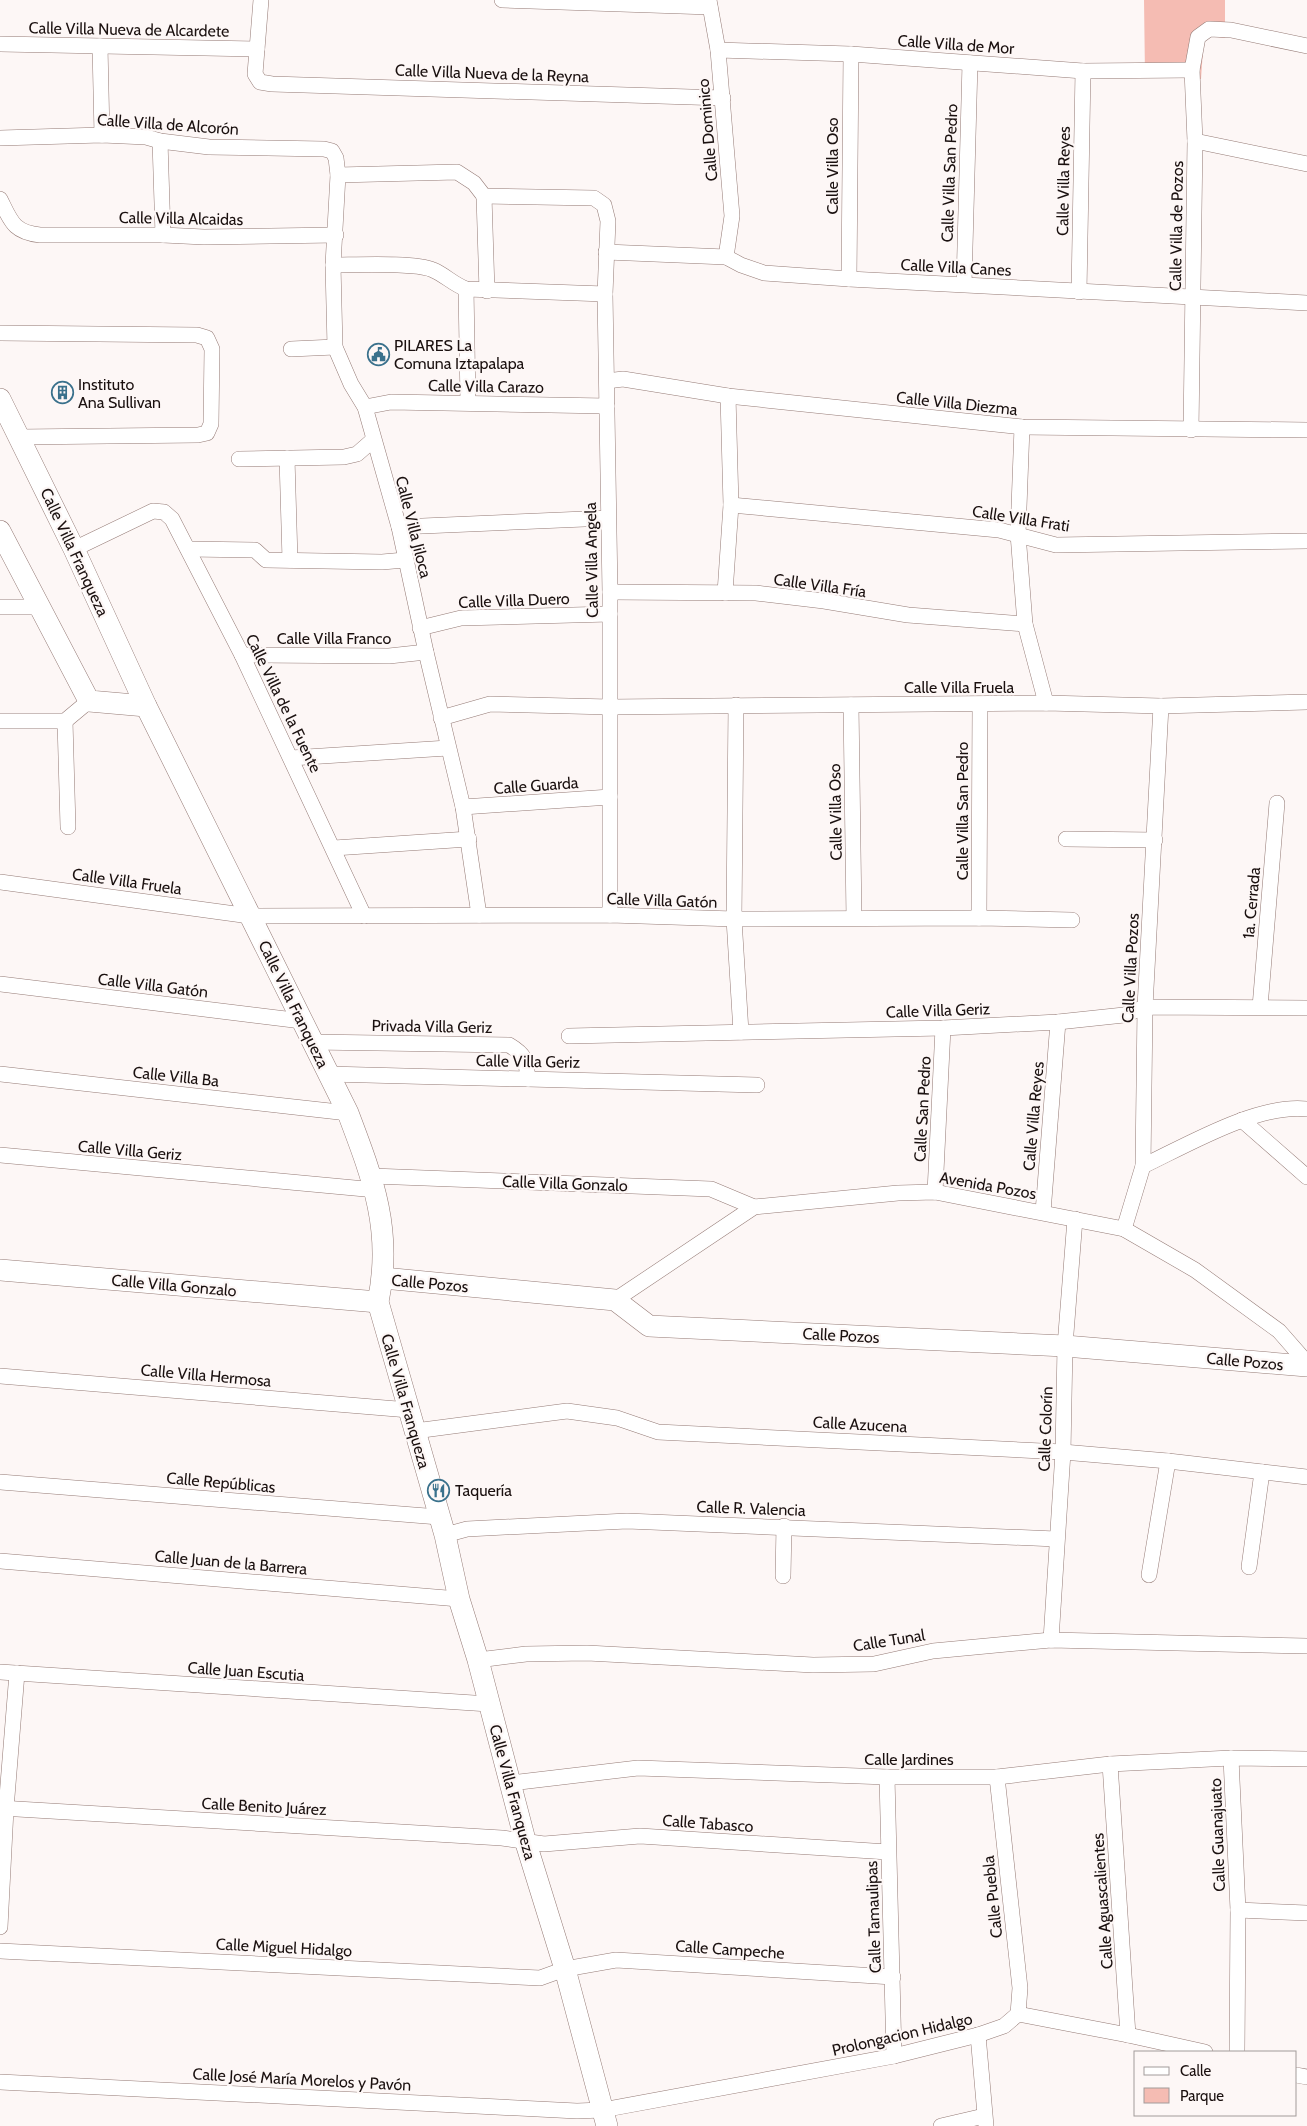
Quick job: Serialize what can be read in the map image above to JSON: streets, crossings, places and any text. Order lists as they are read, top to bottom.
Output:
{
  "streets": {
    "street": [
      "Calle Villa Nueva de Alcardete",
      "Calle Villa de Mor",
      "Calle Villa Nueva de la Reyna",
      "Calle Villa de Alcorón",
      "Calle Dominico",
      "Calle Villa Oso",
      "Calle Villa San Pedro",
      "Calle Villa Reyes",
      "Calle Villa Alcaidas",
      "Calle Villa de Pozos",
      "Calle Villa Canes",
      "Calle Villa Carazo",
      "Calle Villa Diezma",
      "Calle Villa Frati",
      "Calle Villa Jiloca",
      "Calle Villa Franqueza",
      "Calle Villa Angela",
      "Calle Villa Fría",
      "Calle Villa Duero",
      "Calle Villa Franco",
      "Calle Villa Fruela",
      "Calle Villa de la Fuente",
      "Calle Guarda",
      "Calle Villa Gatón",
      "1a. Cerrada",
      "Calle Villa Pozos",
      "Calle Villa Geriz",
      "Privada Villa Geriz",
      "Calle Villa Ba",
      "Calle San Pedro",
      "Calle Villa Gonzalo",
      "Avenida Pozos",
      "Calle Pozos",
      "Calle Villa Hermosa",
      "Calle Azucena",
      "Calle Colorín",
      "Calle Repúblicas",
      "Calle R. Valencia",
      "Calle Juan de la Barrera",
      "Calle Tunal",
      "Calle Juan Escutia",
      "Calle Jardines",
      "Calle Benito Juárez",
      "Calle Tabasco",
      "Calle Guanajuato",
      "Calle Puebla",
      "Calle Aguascalientes",
      "Calle Tamaulipas",
      "Calle Miguel Hidalgo",
      "Calle Campeche",
      "Prolongacion Hidalgo",
      "Calle José María Morelos y Pavón"
    ]
  },
  "crossings": [
    ["Calle Villa Nueva de Alcardete", "Calle Villa Nueva de la Reyna"],
    ["Calle Villa de Mor", "Calle Dominico"],
    ["Calle Villa de Mor", "Calle Villa Oso"],
    ["Calle Villa de Mor", "Calle Villa San Pedro"],
    ["Calle Villa de Mor", "Calle Villa Reyes"],
    ["Calle Villa de Mor", "Calle Villa de Pozos"],
    ["Calle Villa Nueva de la Reyna", "Calle Dominico"],
    ["Calle Villa de Alcorón", "Calle Villa Jiloca"],
    ["Calle Dominico", "Calle Villa Canes"],
    ["Calle Villa Oso", "Calle Villa Canes"],
    ["Calle Villa Oso", "Calle Villa Fruela"],
    ["Calle Villa Oso", "Calle Villa Gatón"],
    ["Calle Villa San Pedro", "Calle Villa Canes"],
    ["Calle Villa San Pedro", "Calle Villa Fruela"],
    ["Calle Villa San Pedro", "Calle Villa Gatón"],
    ["Calle Villa Reyes", "Calle Villa Canes"],
    ["Calle Villa Reyes", "Calle Villa Geriz"],
    ["Calle Villa Reyes", "Avenida Pozos"],
    ["Calle Villa Alcaidas", "Calle Villa Jiloca"],
    ["Calle Villa de Pozos", "Calle Villa Canes"],
    ["Calle Villa de Pozos", "Calle Villa Diezma"],
    ["Calle Villa Canes", "Calle Villa Angela"],
    ["Calle Villa Carazo", "Calle Villa Jiloca"],
    ["Calle Villa Carazo", "Calle Villa Angela"],
    ["Calle Villa Diezma", "Calle Villa Angela"],
    ["Calle Villa Jiloca", "Calle Villa Duero"],
    ["Calle Villa Jiloca", "Calle Villa Franco"],
    ["Calle Villa Jiloca", "Calle Villa Fruela"],
    ["Calle Villa Jiloca", "Calle Guarda"],
    ["Calle Villa Jiloca", "Calle Villa Gatón"],
    ["Calle Villa Franqueza", "Calle Villa Fruela"],
    ["Calle Villa Franqueza", "Calle Villa de la Fuente"],
    ["Calle Villa Franqueza", "Calle Villa Gatón"],
    ["Calle Villa Franqueza", "Calle Villa Geriz"],
    ["Calle Villa Franqueza", "Privada Villa Geriz"],
    ["Calle Villa Franqueza", "Calle Villa Ba"],
    ["Calle Villa Franqueza", "Calle Villa Gonzalo"],
    ["Calle Villa Franqueza", "Calle Pozos"],
    ["Calle Villa Franqueza", "Calle Villa Hermosa"],
    ["Calle Villa Franqueza", "Calle Azucena"],
    ["Calle Villa Franqueza", "Calle Repúblicas"],
    ["Calle Villa Franqueza", "Calle R. Valencia"],
    ["Calle Villa Franqueza", "Calle Juan de la Barrera"],
    ["Calle Villa Franqueza", "Calle Tunal"],
    ["Calle Villa Franqueza", "Calle Juan Escutia"],
    ["Calle Villa Franqueza", "Calle Jardines"],
    ["Calle Villa Franqueza", "Calle Benito Juárez"],
    ["Calle Villa Franqueza", "Calle Tabasco"],
    ["Calle Villa Franqueza", "Calle Miguel Hidalgo"],
    ["Calle Villa Franqueza", "Calle Campeche"],
    ["Calle Villa Franqueza", "Prolongacion Hidalgo"],
    ["Calle Villa Franqueza", "Calle José María Morelos y Pavón"],
    ["Calle Villa Angela", "Calle Villa Fría"],
    ["Calle Villa Angela", "Calle Villa Duero"],
    ["Calle Villa Angela", "Calle Villa Fruela"],
    ["Calle Villa Angela", "Calle Guarda"],
    ["Calle Villa Angela", "Calle Villa Gatón"],
    ["Calle Villa Franco", "Calle Villa de la Fuente"],
    ["Calle Villa Fruela", "Calle Villa Gatón"],
    ["Calle Villa Fruela", "Calle Villa Pozos"],
    ["Calle Villa de la Fuente", "Calle Villa Gatón"],
    ["1a. Cerrada", "Calle Villa Geriz"],
    ["Calle Villa Pozos", "Calle Villa Geriz"],
    ["Calle Villa Pozos", "Avenida Pozos"],
    ["Calle Villa Geriz", "Privada Villa Geriz"],
    ["Calle Villa Geriz", "Calle San Pedro"],
    ["Calle Villa Geriz", "Calle Villa Gonzalo"],
    ["Calle San Pedro", "Avenida Pozos"],
    ["Calle Villa Gonzalo", "Avenida Pozos"],
    ["Avenida Pozos", "Calle Pozos"],
    ["Avenida Pozos", "Calle Colorín"],
    ["Calle Pozos", "Calle Colorín"],
    ["Calle Azucena", "Calle Colorín"],
    ["Calle Colorín", "Calle R. Valencia"],
    ["Calle Colorín", "Calle Tunal"],
    ["Calle Repúblicas", "Calle R. Valencia"],
    ["Calle Jardines", "Calle Guanajuato"],
    ["Calle Jardines", "Calle Puebla"],
    ["Calle Jardines", "Calle Aguascalientes"],
    ["Calle Jardines", "Calle Tamaulipas"],
    ["Calle Benito Juárez", "Calle Tabasco"],
    ["Calle Tabasco", "Calle Tamaulipas"],
    ["Calle Puebla", "Prolongacion Hidalgo"],
    ["Calle Tamaulipas", "Calle Campeche"],
    ["Calle Tamaulipas", "Prolongacion Hidalgo"],
    ["Calle Miguel Hidalgo", "Calle Campeche"],
    ["Prolongacion Hidalgo", "Calle José María Morelos y Pavón"]
  ],
  "places": {
    "public building": ["PILARES La Comuna Iztapalapa"],
    "building": ["Instituto Ana Sullivan"],
    "restaurant": ["Taquería"]
  },
  "legend": ["Calle", "Parque"]
}
